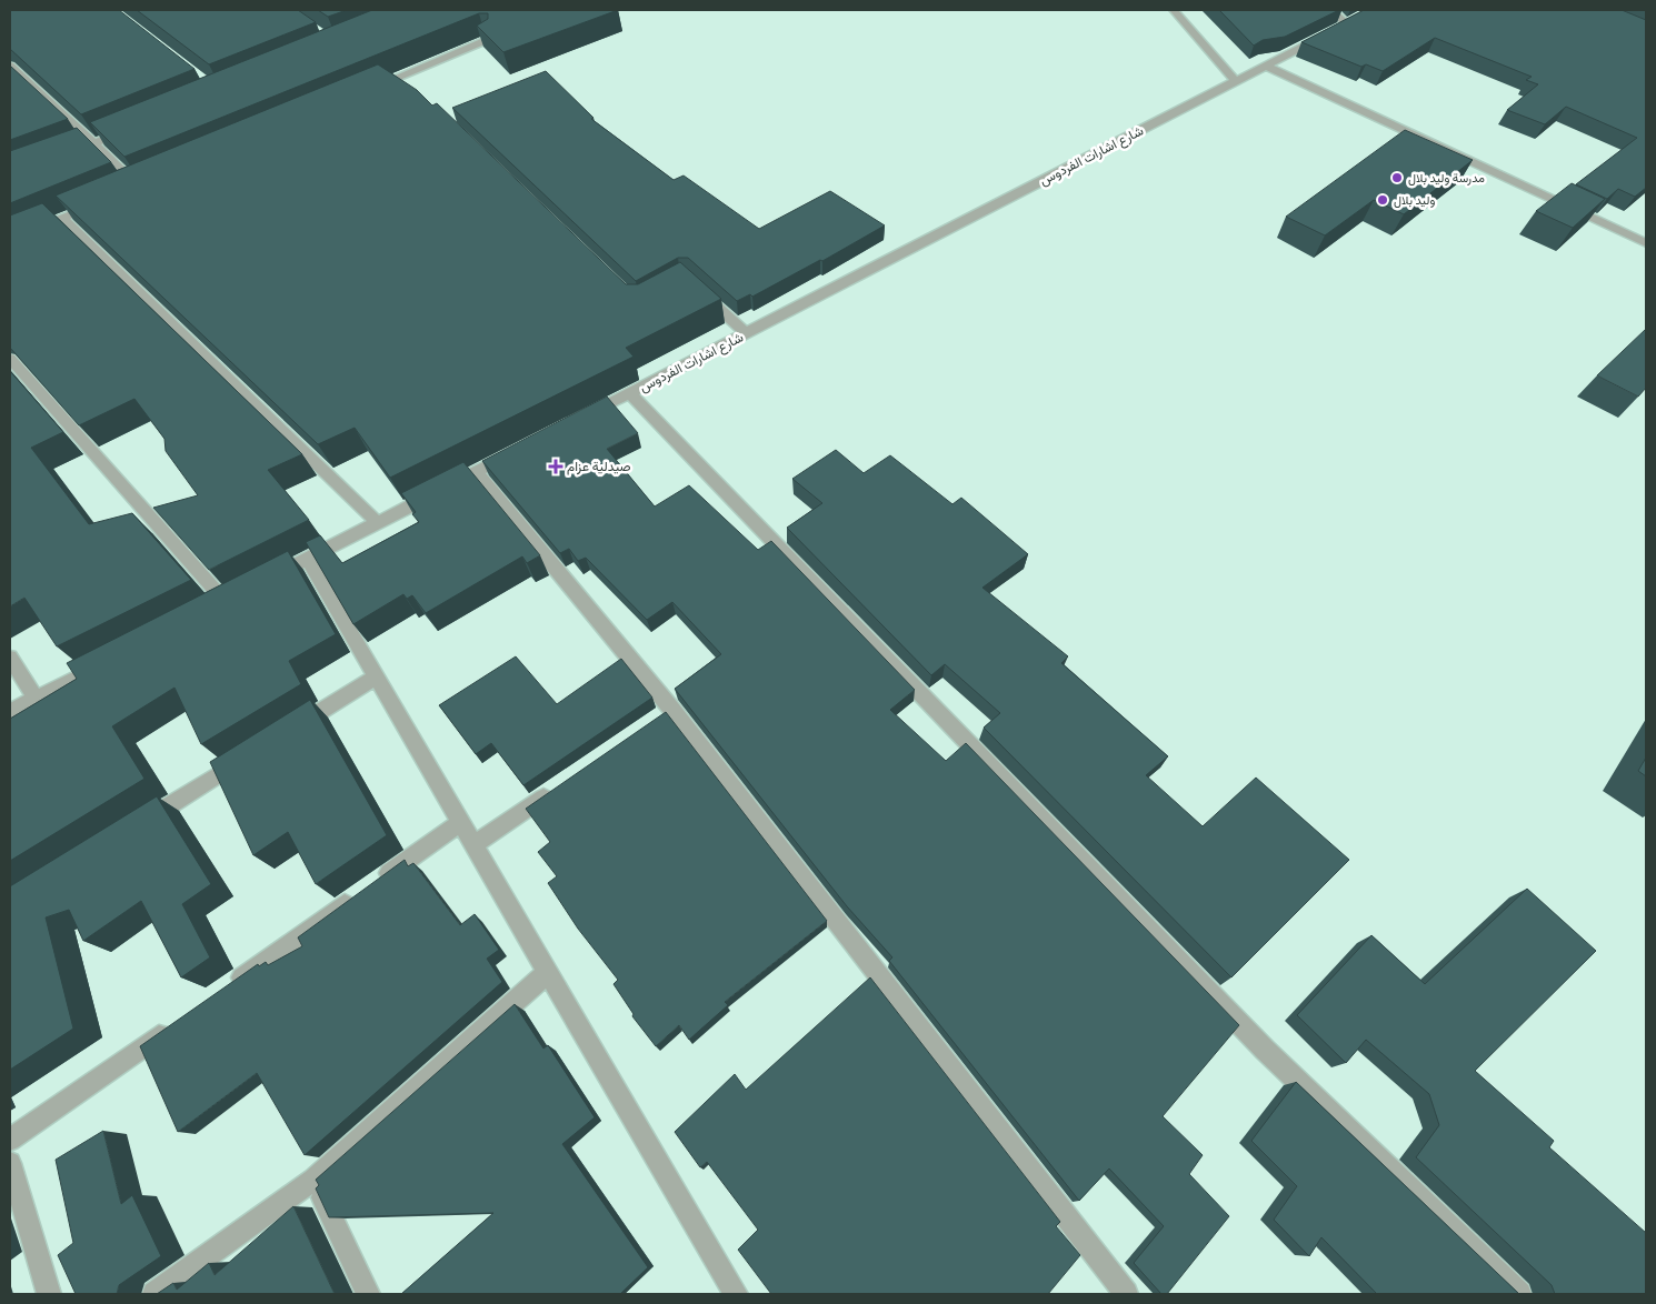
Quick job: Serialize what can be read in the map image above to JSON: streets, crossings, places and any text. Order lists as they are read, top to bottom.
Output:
{
  "streets": {
    "street": ["شارع اشارات الفردوس"]
  },
  "places": {
    "other": ["مدرسة وليد بلال", "وليد بلال"],
    "health": ["صيدلية عزام"]
  }
}
